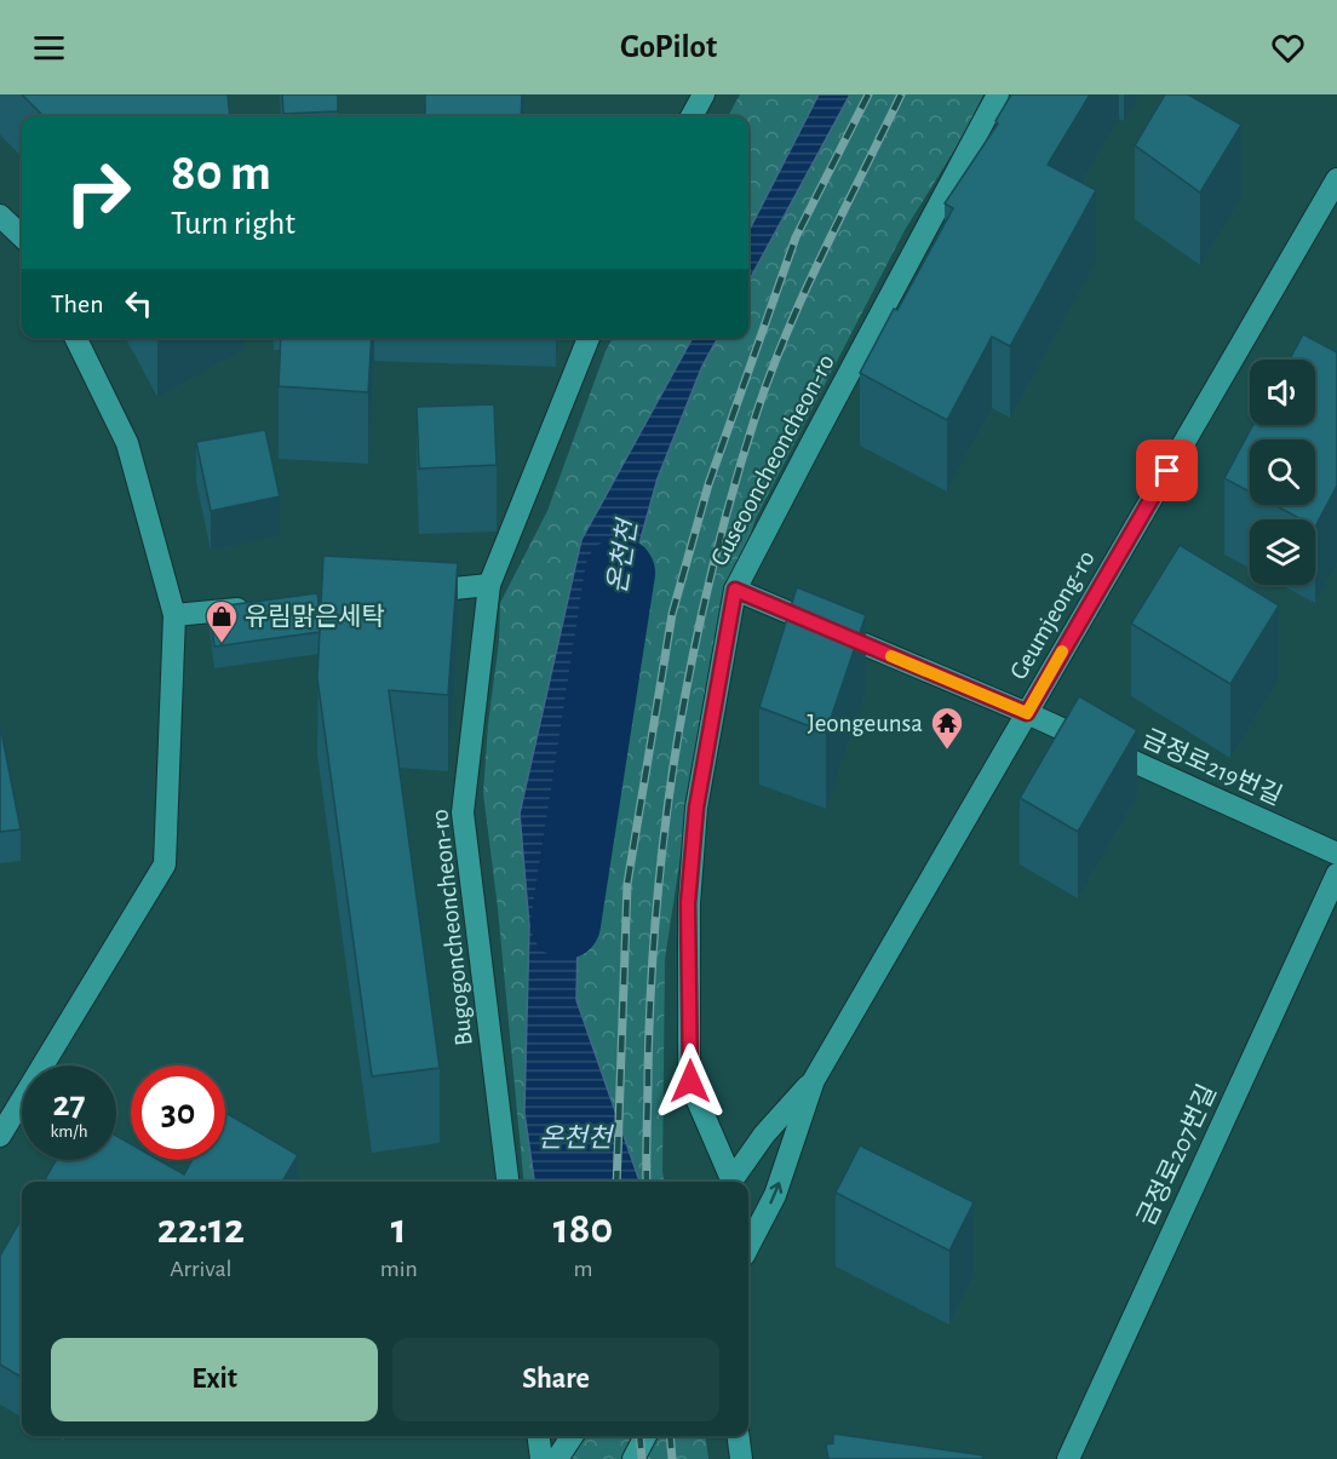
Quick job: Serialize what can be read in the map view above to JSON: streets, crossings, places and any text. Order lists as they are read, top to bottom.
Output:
{
  "streets": {
    "street": [
      "Guseooncheoncheon-ro",
      "Geumjeong-ro",
      "금정로219번길",
      "Bugogoncheoncheon-ro",
      "금정로207번길"
    ]
  },
  "crossings": [
    ["Guseooncheoncheon-ro", "금정로219번길"],
    ["Geumjeong-ro", "금정로219번길"]
  ],
  "water": ["온천천"],
  "places": {
    "shop": ["유림맑은세탁"],
    "temple": ["Jeongeunsa"]
  },
  "page": {
    "header": "GoPilot",
    "turn": ["80 m", "Turn right"],
    "then": "Then",
    "speed": "27 km/h",
    "limit": "30",
    "eta": [
      "22:12",
      "Arrival",
      "1",
      "min",
      "180",
      "m"
    ],
    "buttons": ["Exit", "Share"]
  }
}
